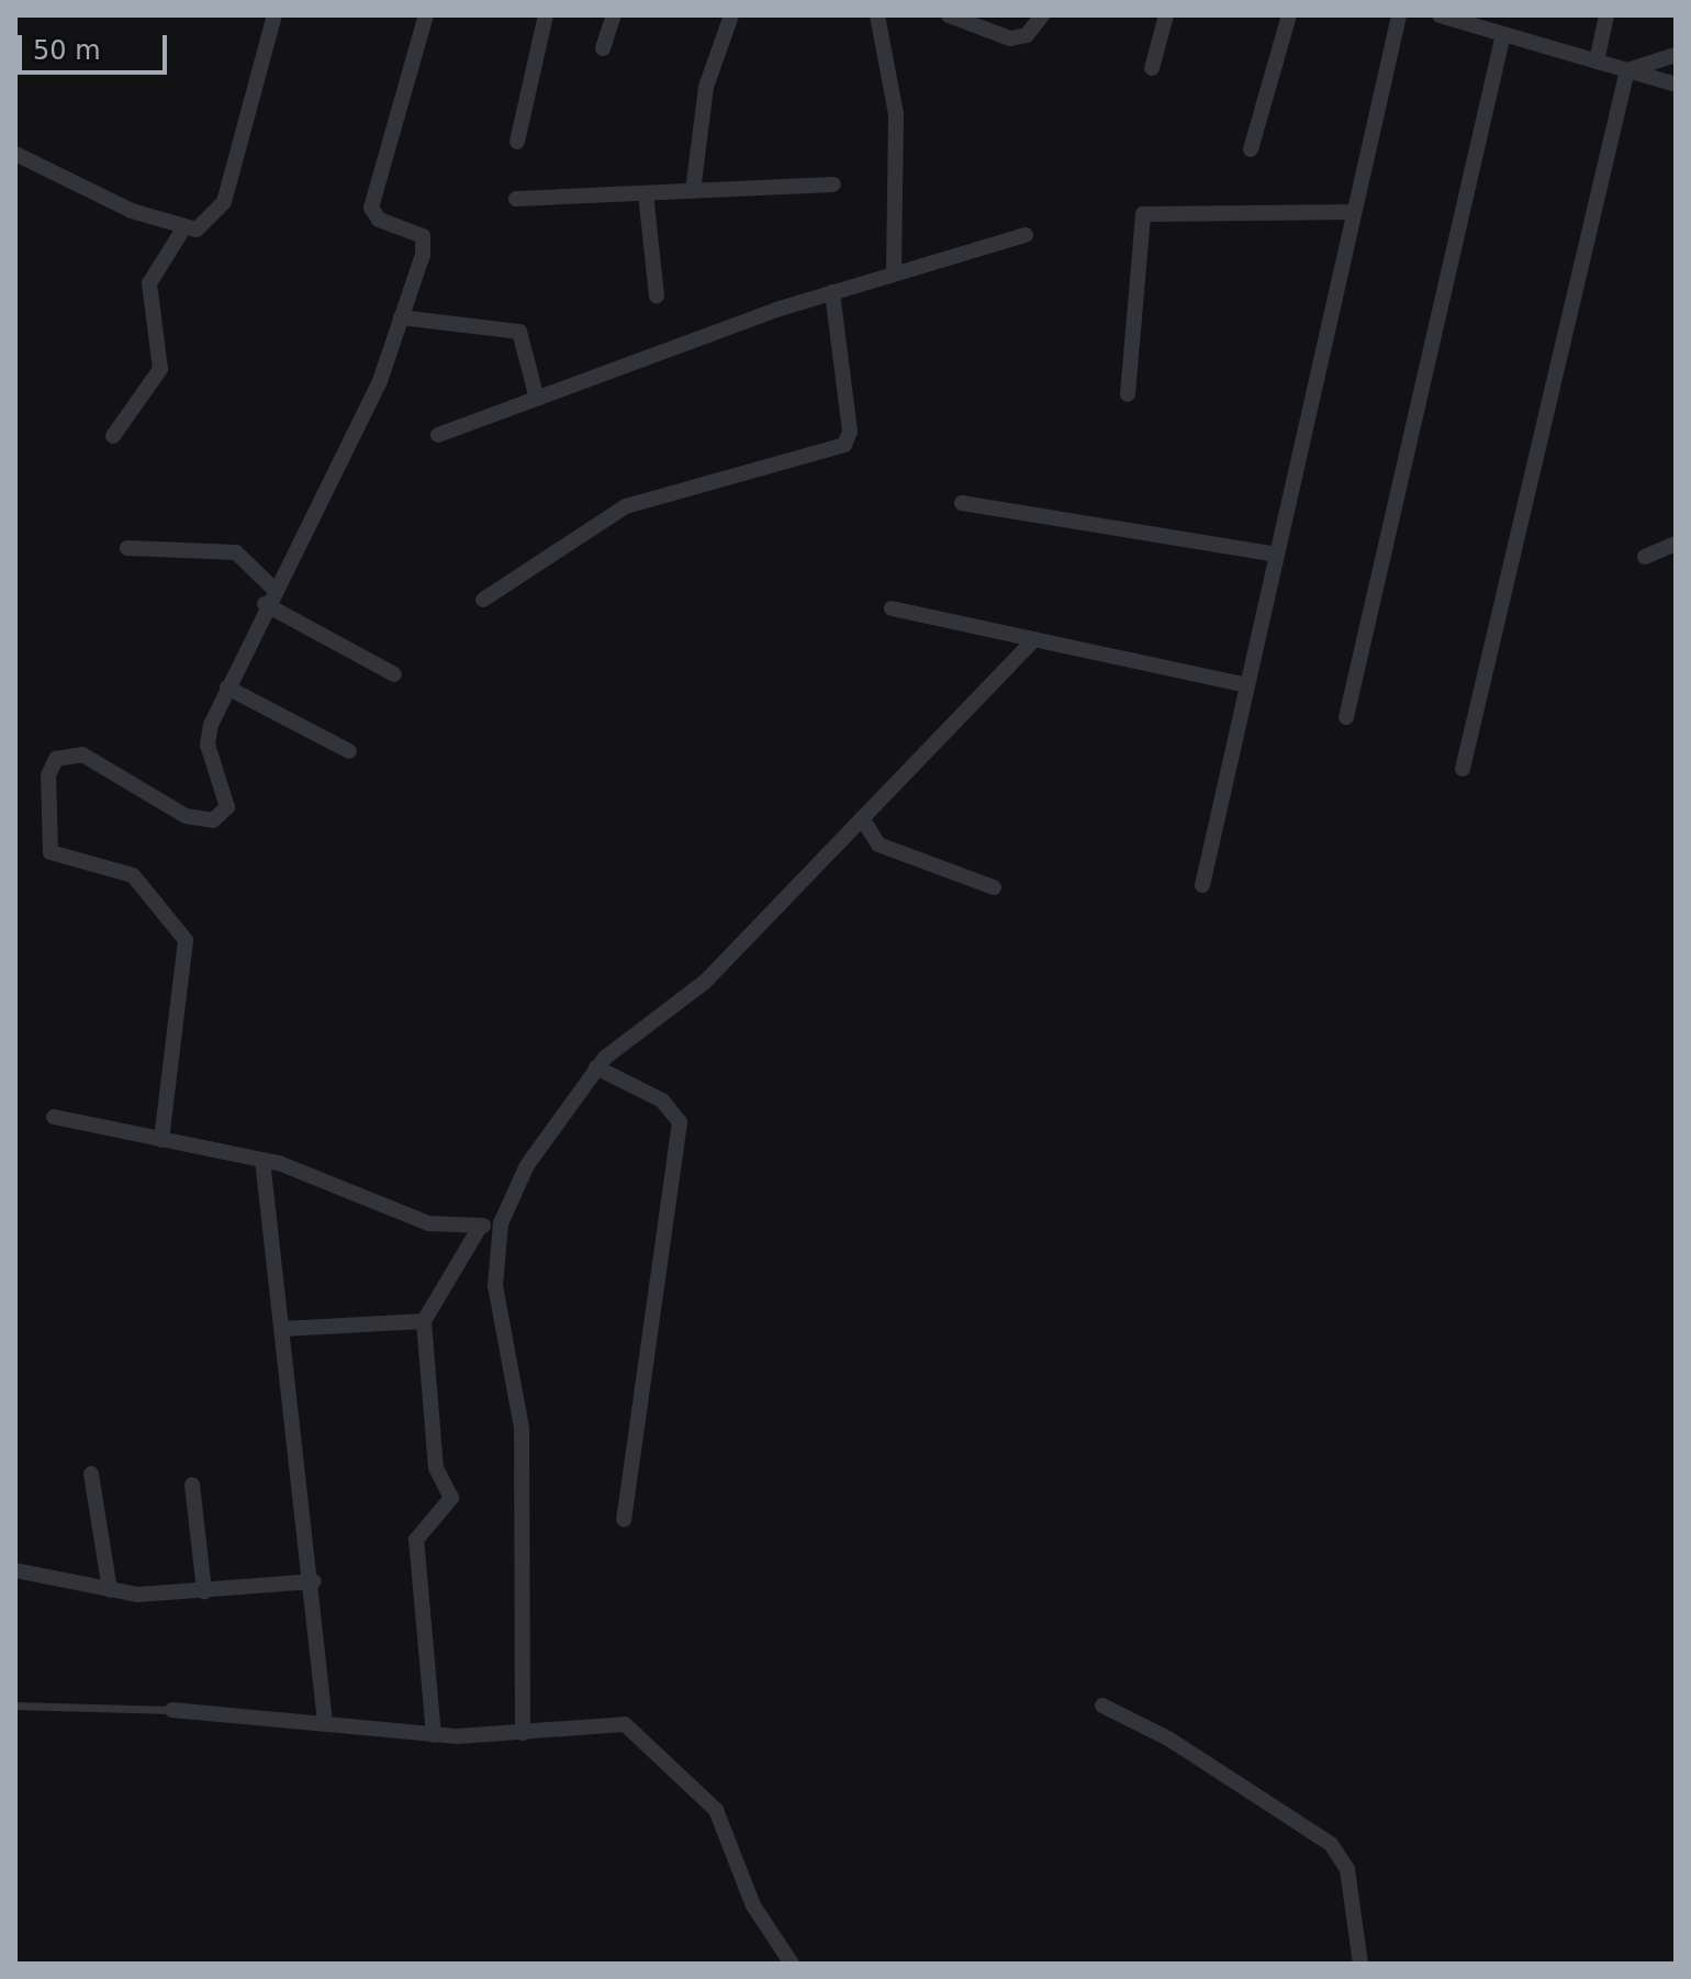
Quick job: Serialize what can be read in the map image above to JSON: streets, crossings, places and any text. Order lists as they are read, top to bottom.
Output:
{
  "scale_bar": "50 m"
}
